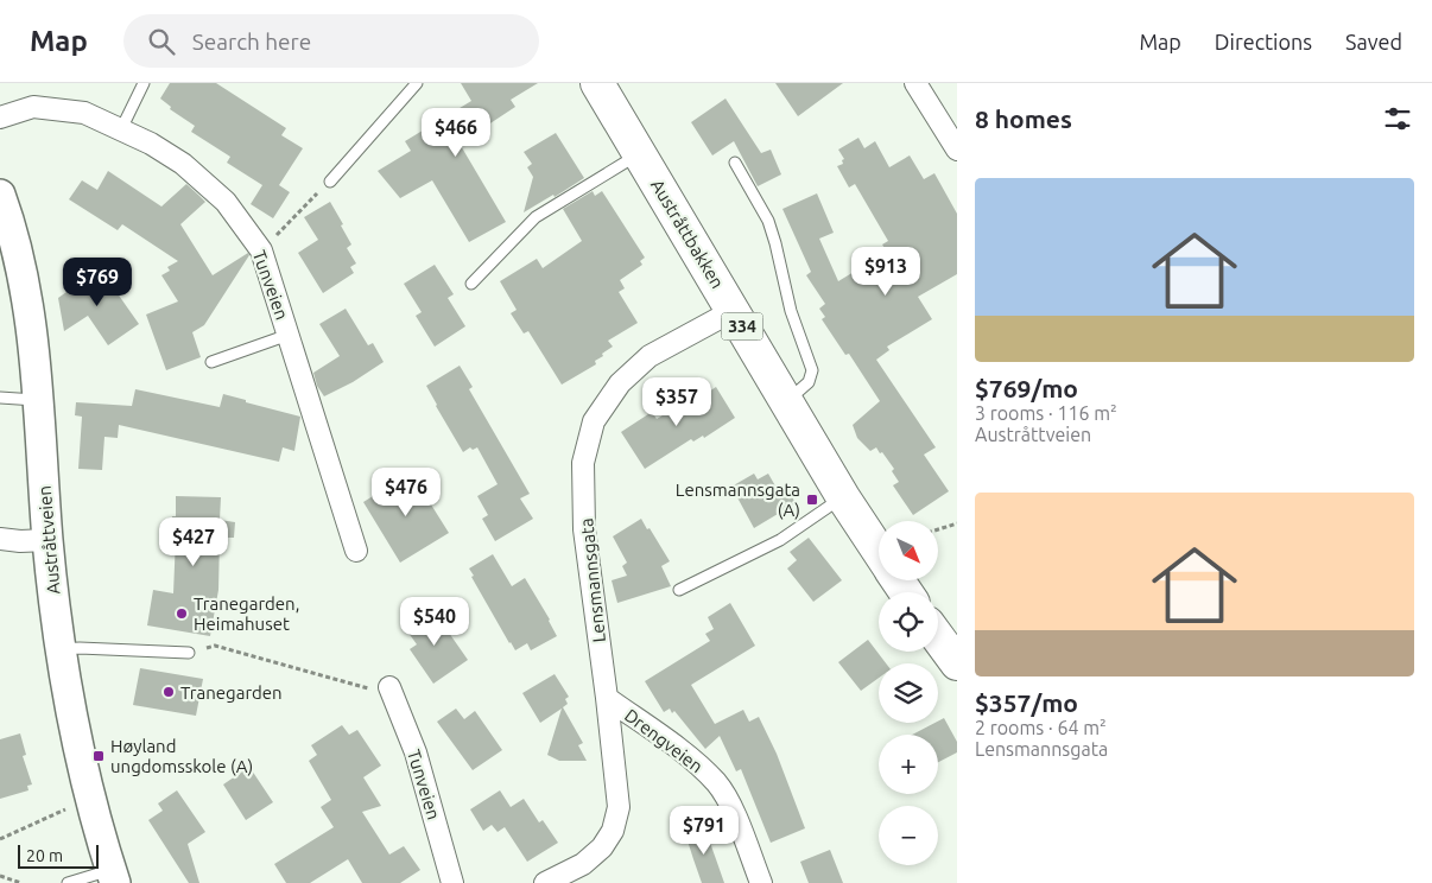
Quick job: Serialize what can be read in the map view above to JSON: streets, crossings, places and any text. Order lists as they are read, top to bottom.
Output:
{
  "streets": {
    "main road": ["Austråttbakken", "334", "Austråttveien"],
    "street": ["Tunveien", "Lensmannsgata", "Drengveien"]
  },
  "crossings": [
    ["Austråttbakken", "Lensmannsgata"],
    ["Lensmannsgata", "Drengveien"]
  ],
  "places": {
    "transit": ["Lensmannsgata (A)", "Høyland ungdomsskole (A)"],
    "other": ["Tranegarden, Heimahuset", "Tranegarden"]
  },
  "scale_bar": "20 m",
  "north": "bottom right",
  "page": {
    "header": "Map",
    "search": "Search here",
    "nav": ["Map", "Directions", "Saved"],
    "heading": "8 homes",
    "price": [
      "$466",
      "$913",
      "$769",
      "$357",
      "$476",
      "$427",
      "$540",
      "$791"
    ],
    "list": [
      {
        "name": "$769/mo",
        "note": "3 rooms · 116 m² · Austråttveien"
      },
      {
        "name": "$357/mo",
        "note": "2 rooms · 64 m² · Lensmannsgata"
      }
    ],
    "map_buttons": ["+", "−"],
    "scale": "20 m"
  }
}
